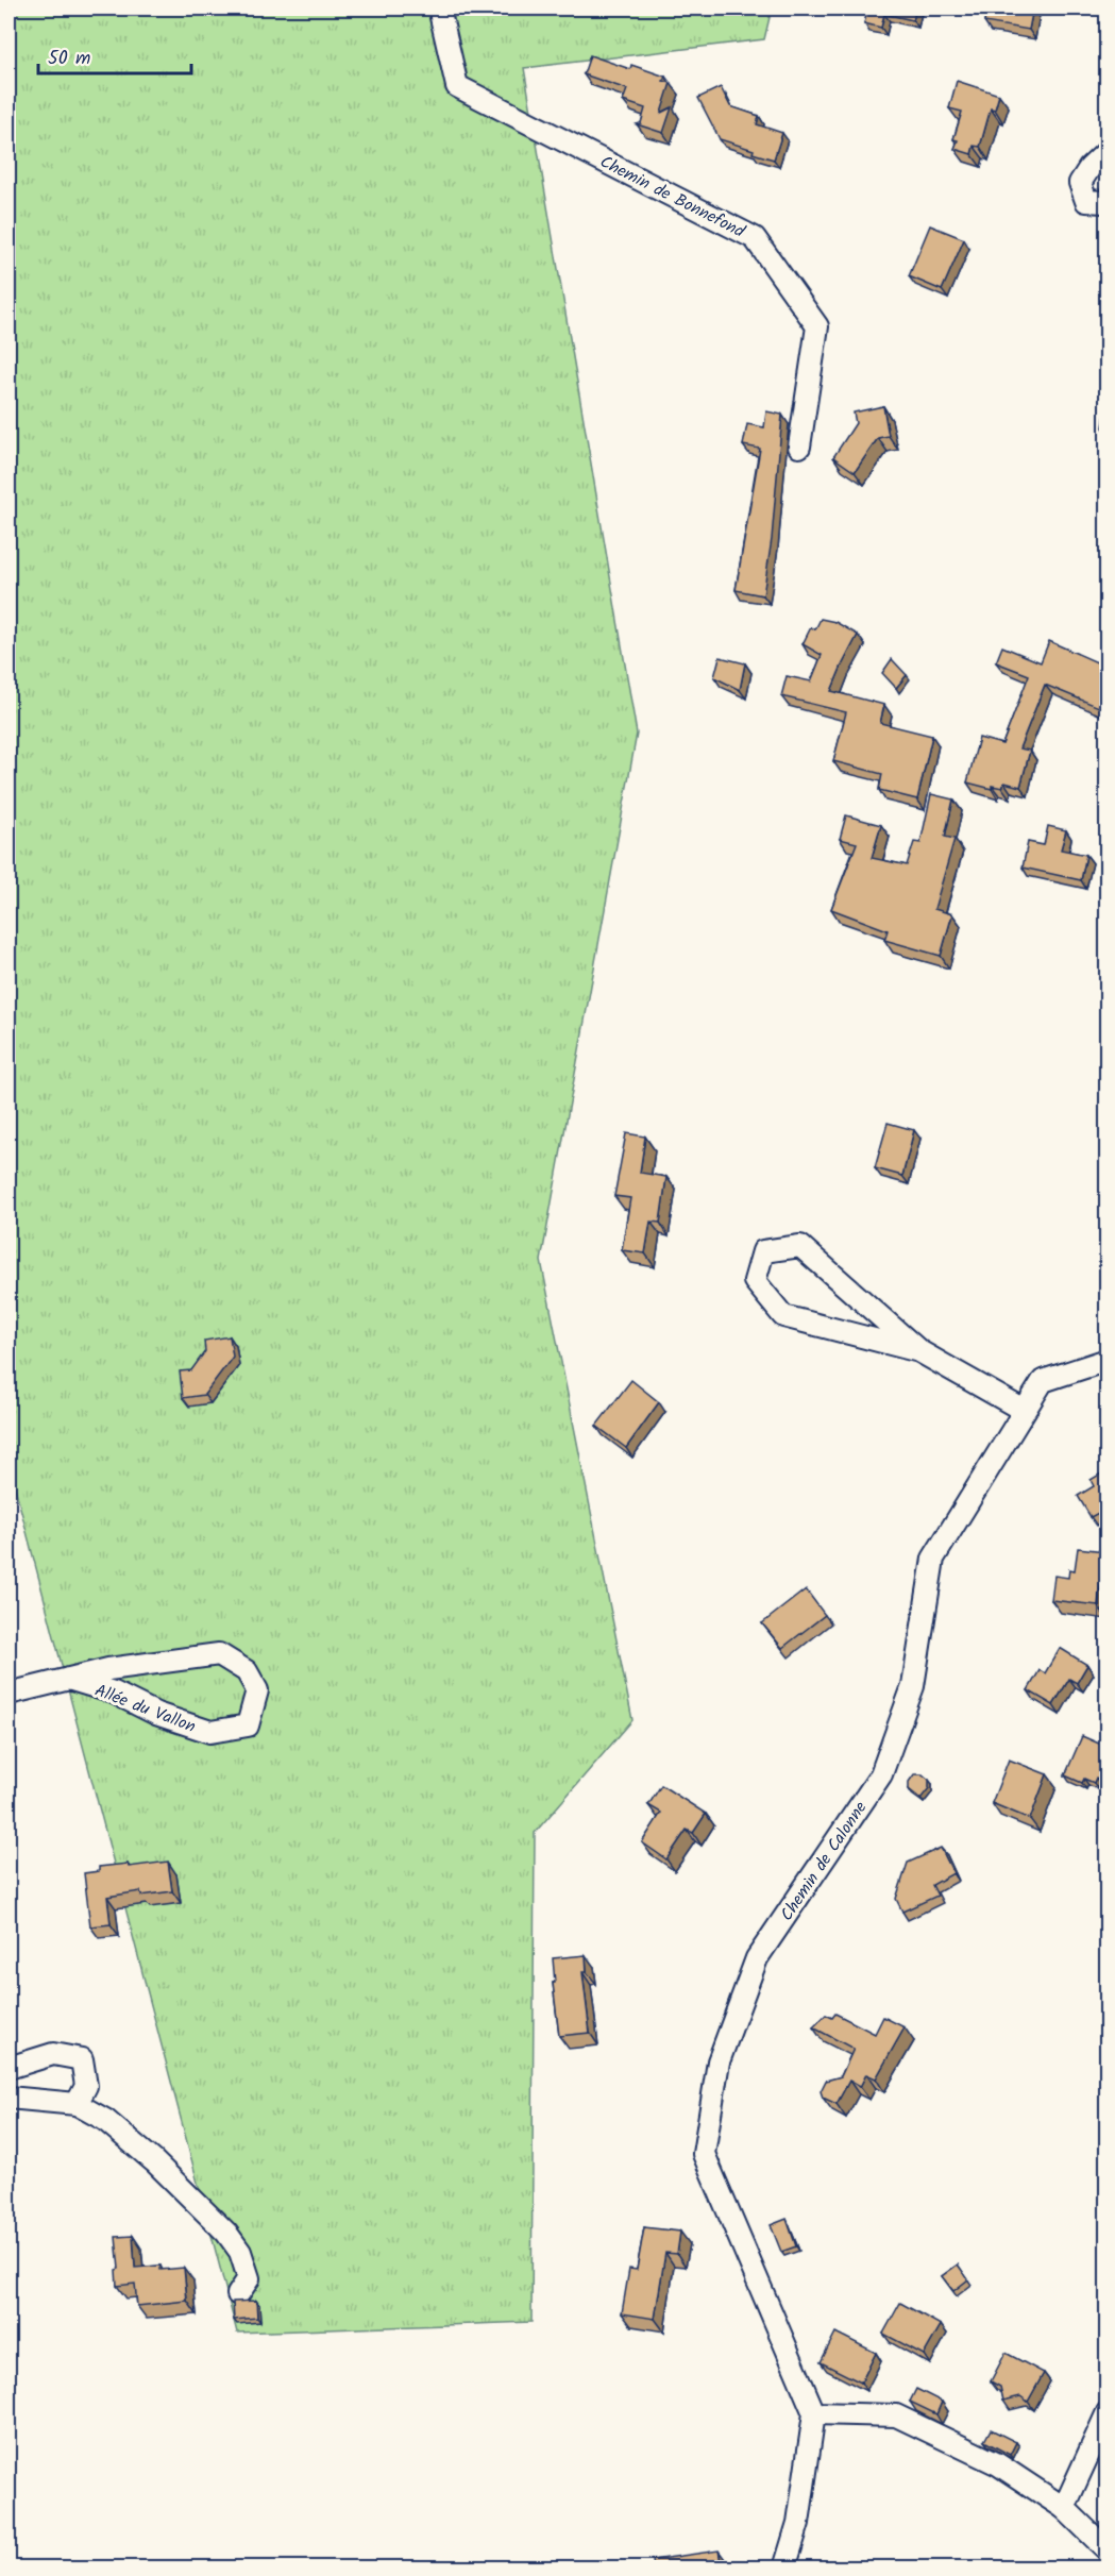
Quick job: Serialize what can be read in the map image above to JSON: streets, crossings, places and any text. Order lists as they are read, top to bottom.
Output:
{
  "streets": {
    "street": ["Chemin de Bonnefond", "Allée du Vallon", "Chemin de Calonne"]
  },
  "scale_bar": "50 m"
}
